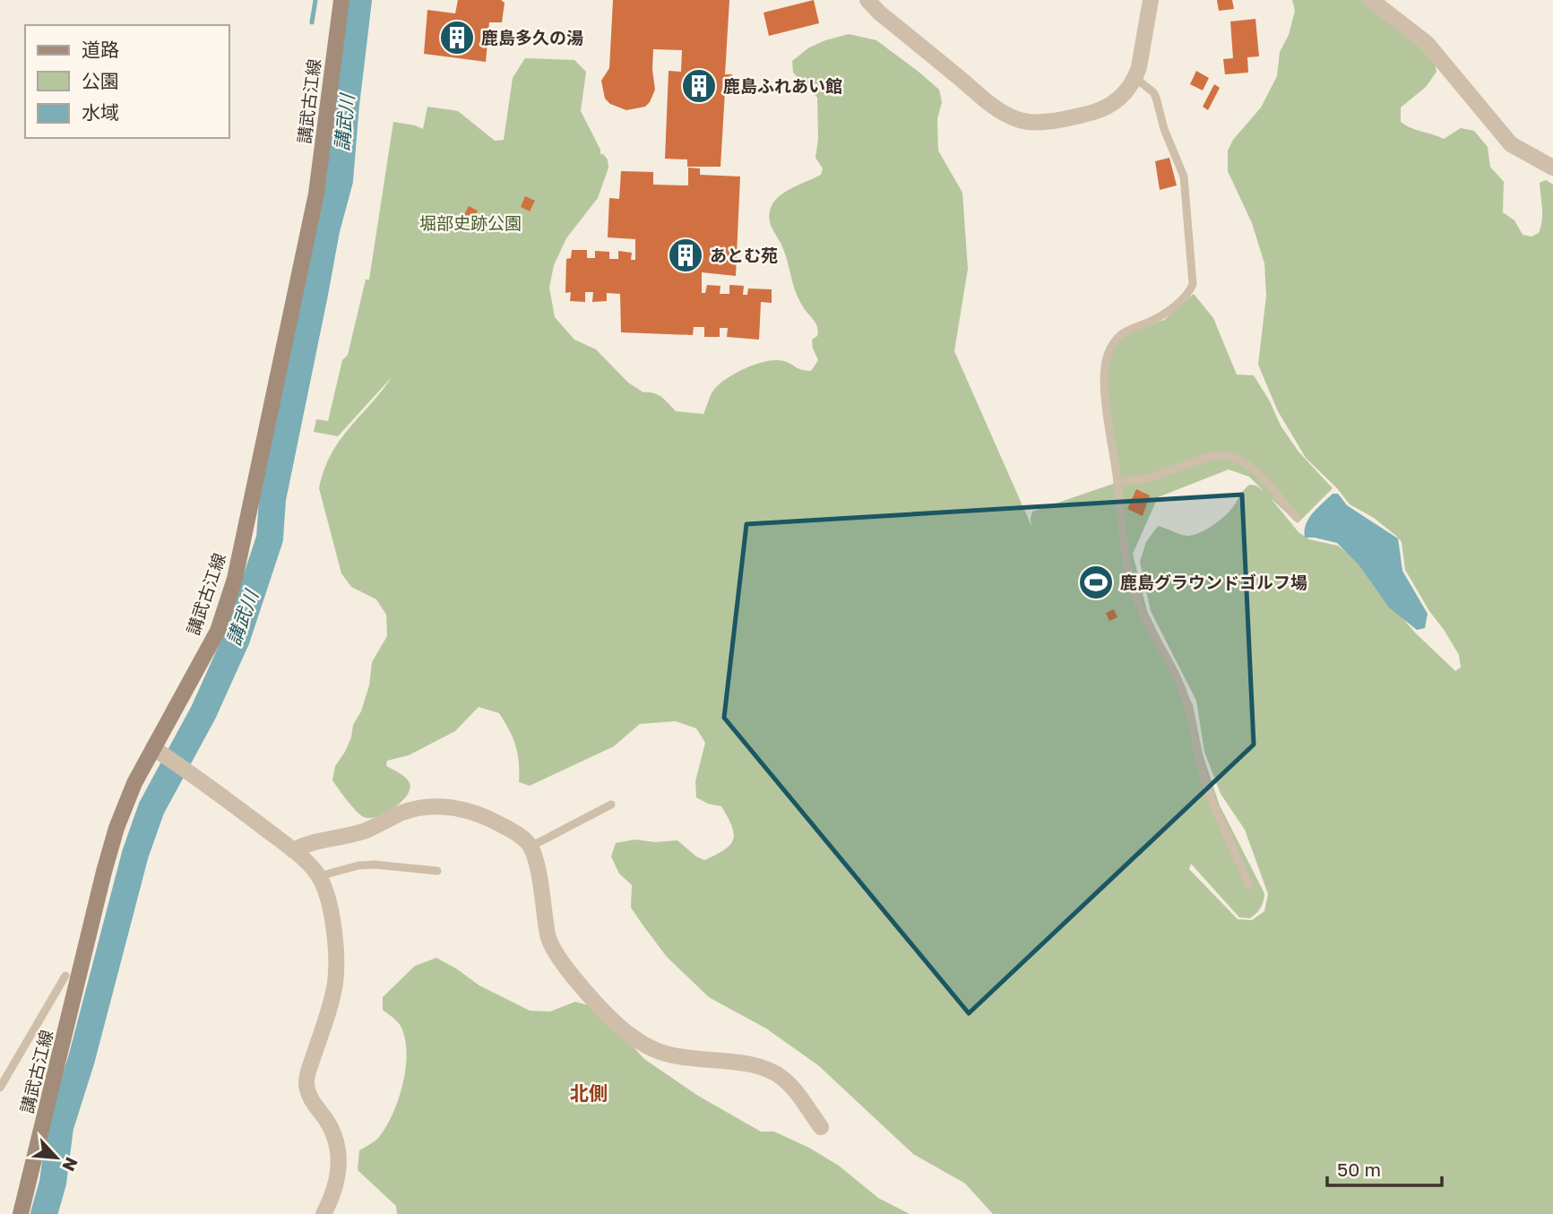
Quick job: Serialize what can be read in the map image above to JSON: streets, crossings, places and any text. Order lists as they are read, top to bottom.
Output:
{
  "streets": {
    "main road": ["講武古江線"]
  },
  "districts": ["北側"],
  "water": ["講武川"],
  "parks": ["堀部史跡公園"],
  "places": {
    "building": ["鹿島多久の湯", "鹿島ふれあい館", "あとむ苑"],
    "sports": ["鹿島グラウンドゴルフ場"]
  },
  "legend": ["道路", "公園", "水域"],
  "scale_bar": "50 m",
  "north": "bottom right"
}
